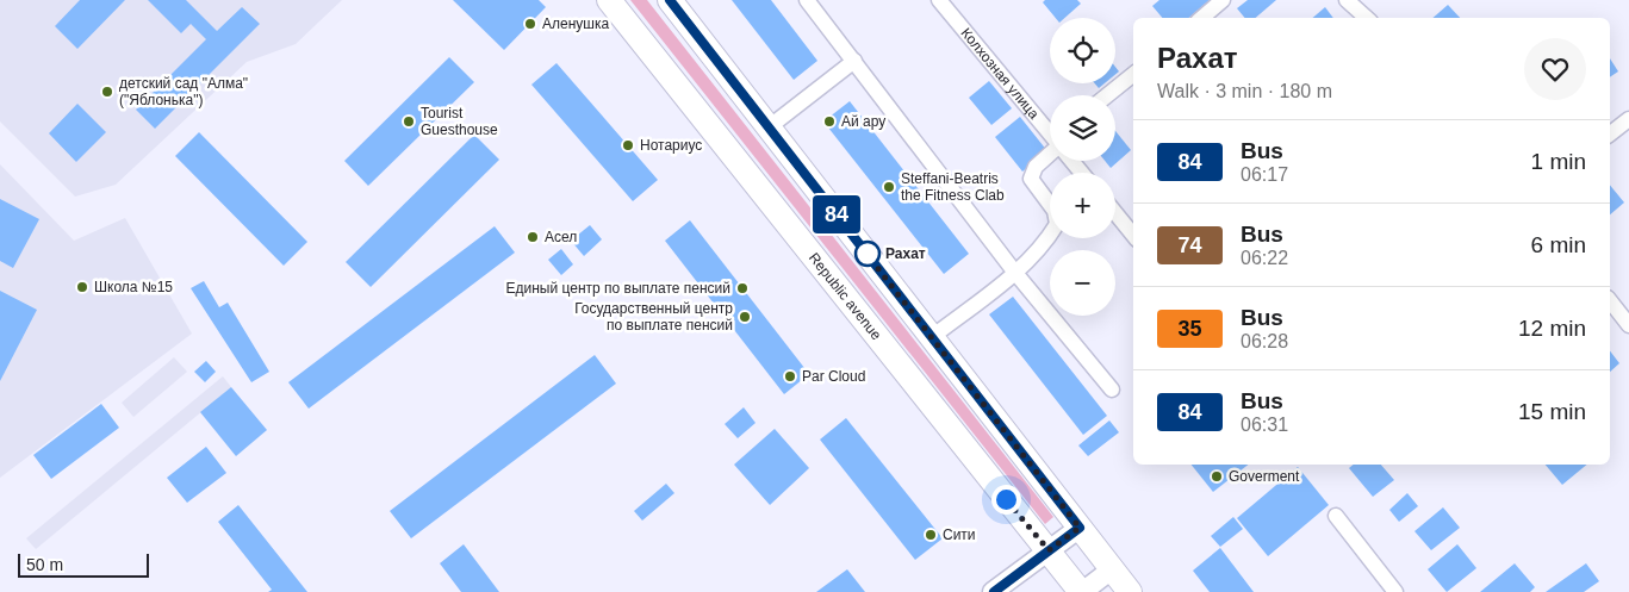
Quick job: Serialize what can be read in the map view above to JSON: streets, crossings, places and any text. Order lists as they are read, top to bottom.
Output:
{
  "streets": {
    "main road": ["Republic avenue"],
    "street": ["Колхозная улица"]
  },
  "places": [
    "Аленушка",
    "детский сад \"Алма\" (\"Яблонька\")",
    "Tourist Guesthouse",
    "Ай ару",
    "Нотариус",
    "Steffani-Beatris the Fitness Clab",
    "Асел",
    "Рахат",
    "Школа №15",
    "Единый центр по выплате пенсий",
    "Государственный центр по выплате пенсий",
    "Par Cloud",
    "Goverment",
    "Сити"
  ],
  "lines": ["bus line 84"],
  "scale_bar": "50 m",
  "page": {
    "on_map": "84",
    "map_buttons": ["+", "−"],
    "heading": ["Рахат", "Walk · 3 min · 180 m"],
    "list": [
      {
        "mark": "84",
        "name": "Bus",
        "note": "06:17",
        "value": "1 min"
      },
      {
        "mark": "74",
        "name": "Bus",
        "note": "06:22",
        "value": "6 min"
      },
      {
        "mark": "35",
        "name": "Bus",
        "note": "06:28",
        "value": "12 min"
      },
      {
        "mark": "84",
        "name": "Bus",
        "note": "06:31",
        "value": "15 min"
      }
    ],
    "scale": "50 m"
  }
}
